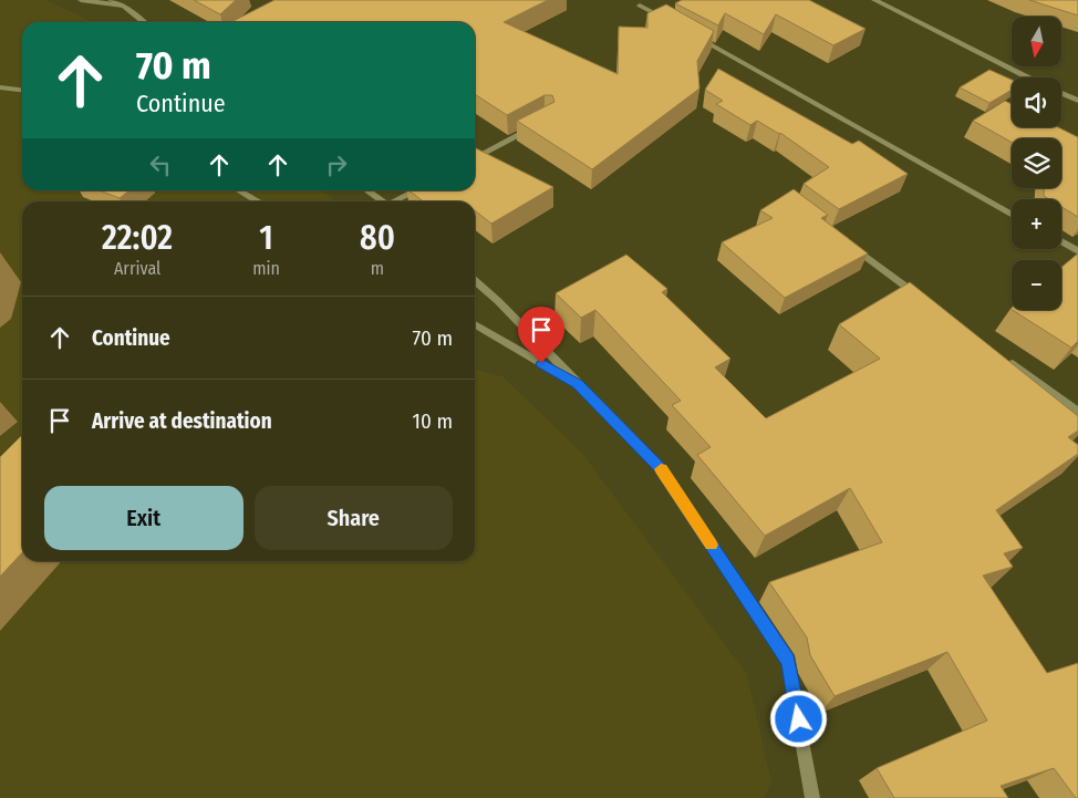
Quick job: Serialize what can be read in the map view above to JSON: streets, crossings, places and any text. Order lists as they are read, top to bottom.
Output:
{
  "north": "bottom",
  "page": {
    "map_buttons": ["+", "−"],
    "turn": ["70 m", "Continue"],
    "eta": [
      "22:02",
      "Arrival",
      "1",
      "min",
      "80",
      "m"
    ],
    "list": [
      {
        "name": "Continue",
        "value": "70 m"
      },
      {
        "name": "Arrive at destination",
        "value": "10 m"
      }
    ],
    "buttons": ["Exit", "Share"]
  }
}
